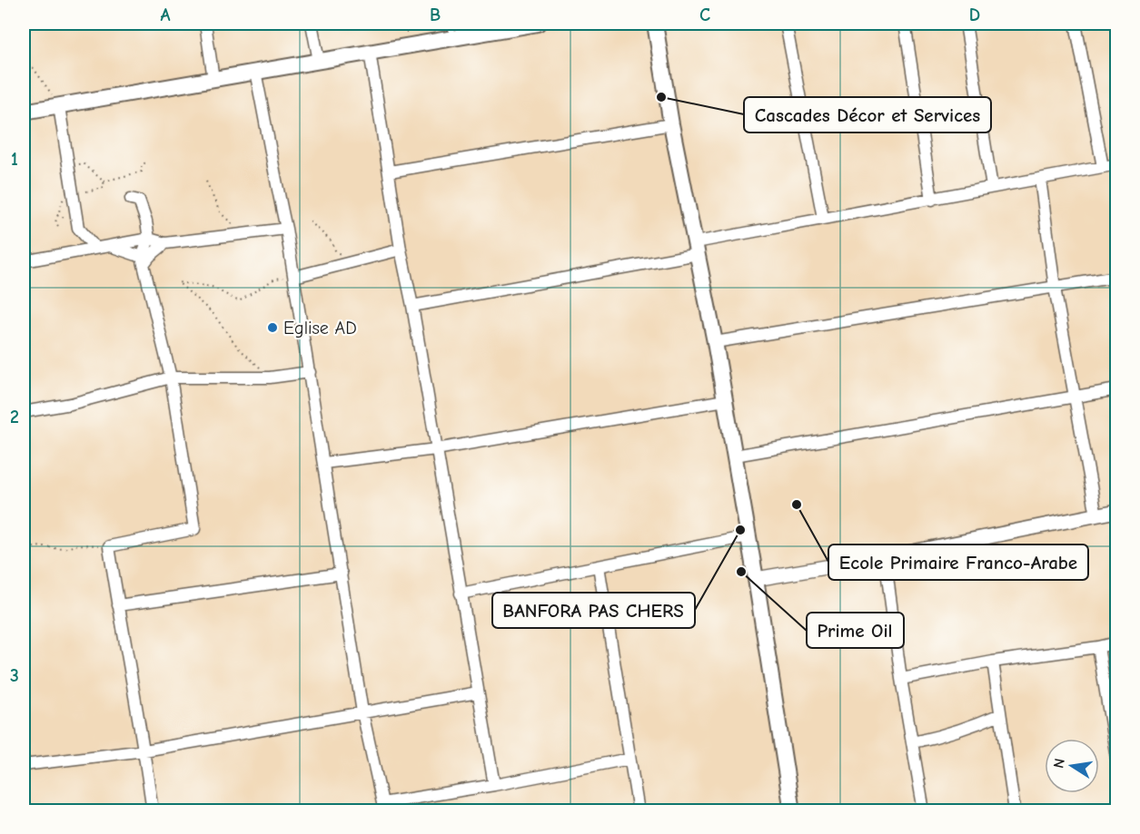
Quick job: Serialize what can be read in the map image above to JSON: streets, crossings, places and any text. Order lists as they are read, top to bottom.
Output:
{
  "places": [
    "Cascades Décor et Services",
    "Eglise AD",
    "Ecole Primaire Franco-Arabe",
    "BANFORA PAS CHERS",
    "Prime Oil"
  ],
  "north": "left",
  "grid": {
    "columns": [
      "A",
      "B",
      "C",
      "D"
    ],
    "rows": ["1", "2", "3"]
  }
}
